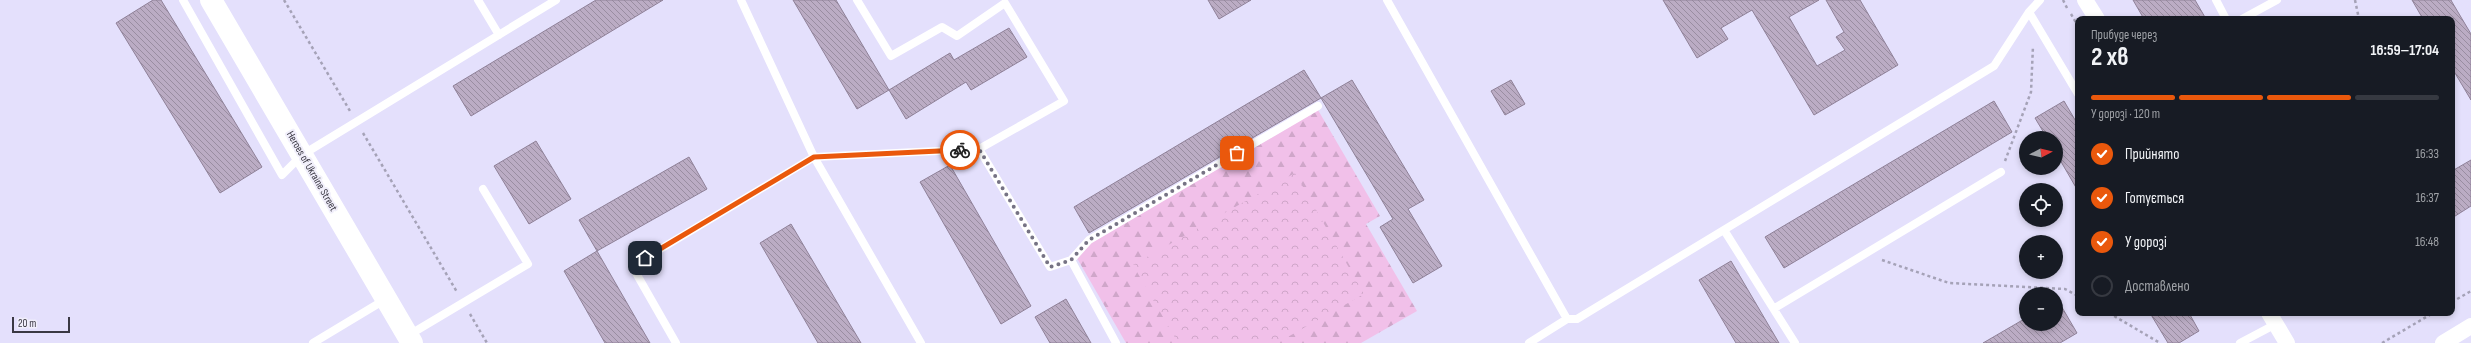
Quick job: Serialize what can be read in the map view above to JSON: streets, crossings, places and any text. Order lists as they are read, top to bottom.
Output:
{
  "streets": {
    "main road": ["Heroes of Ukraine Street"]
  },
  "scale_bar": "20 m",
  "north": "right",
  "page": {
    "heading": ["2 хв", "Прибуде через", "16:59–17:04"],
    "bar": "У дорозі · 120 m",
    "map_buttons": ["+", "−"],
    "list": [
      ["Прийнято", "16:33"],
      ["Готується", "16:37"],
      ["У дорозі", "16:48"],
      "Доставлено"
    ],
    "scale": "20 m"
  }
}
